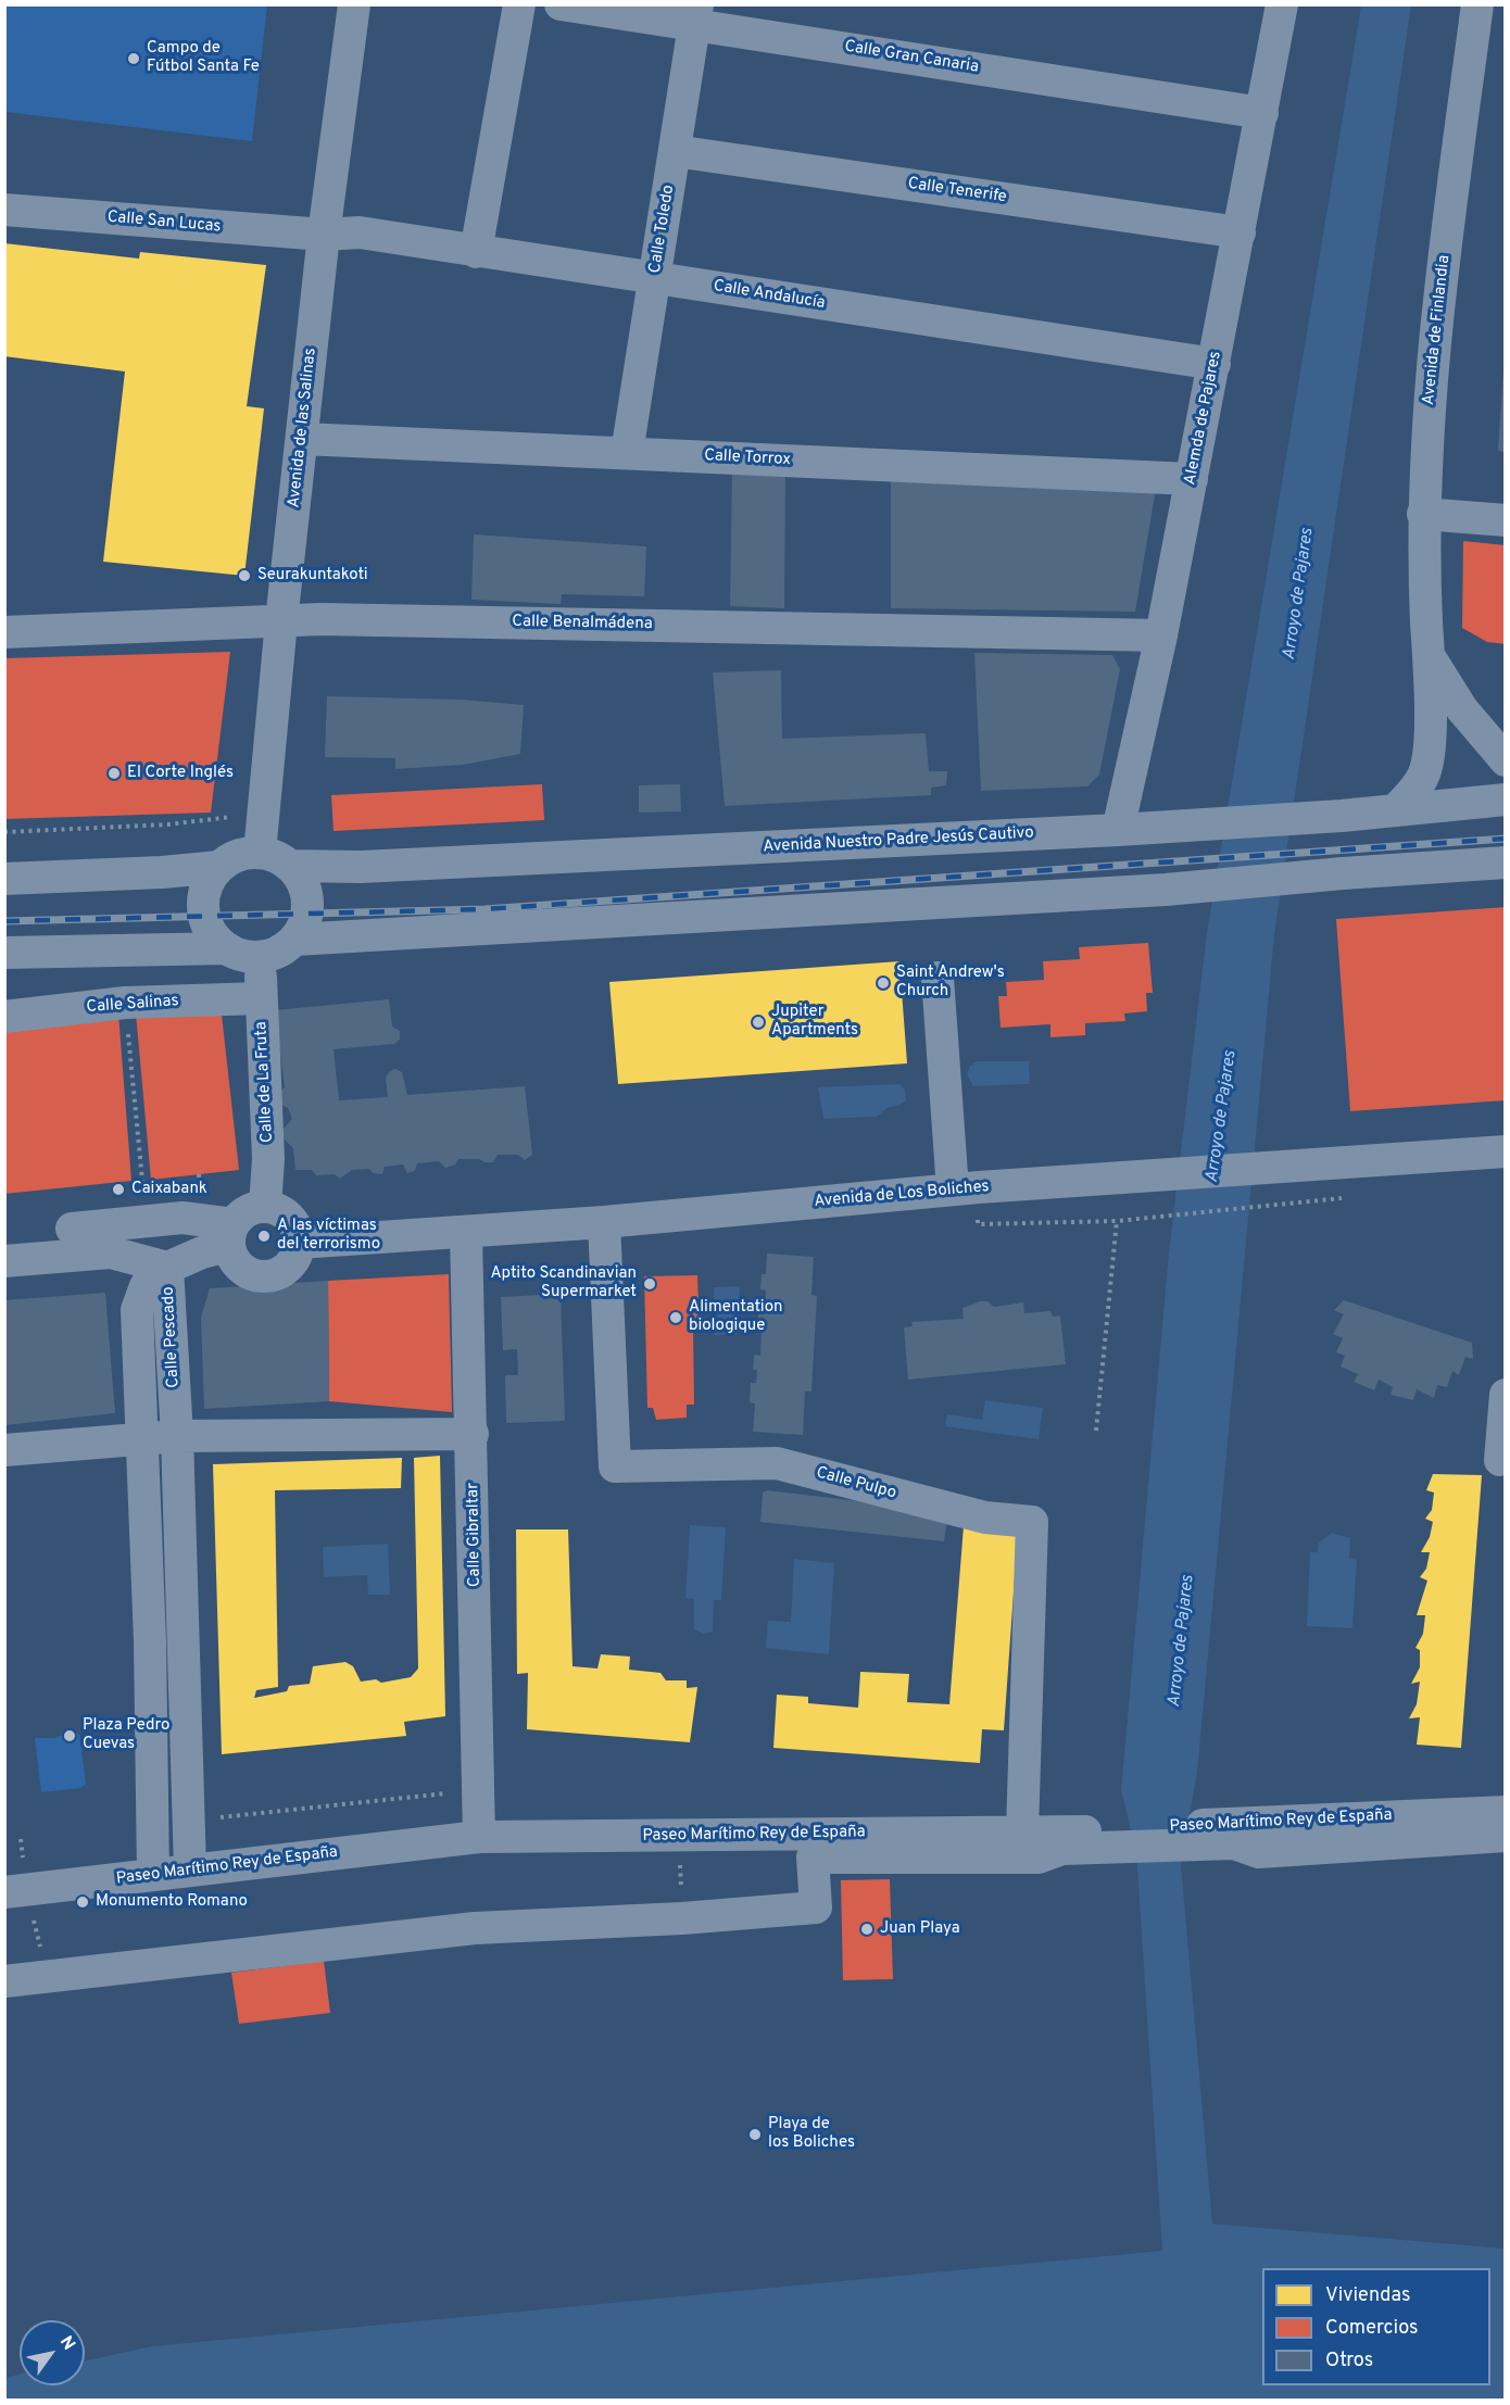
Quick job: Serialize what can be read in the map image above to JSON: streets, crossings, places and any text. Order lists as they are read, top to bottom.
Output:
{
  "streets": {
    "street": [
      "Calle Gran Canaria",
      "Calle Tenerife",
      "Calle San Lucas",
      "Calle Toledo",
      "Calle Andalucía",
      "Avenida de Finlandia",
      "Alemda de Pajares",
      "Avenida de las Salinas",
      "Calle Torrox",
      "Calle Benalmádena",
      "Avenida Nuestro Padre Jesús Cautivo",
      "Calle Salinas",
      "Calle de La Fruta",
      "Avenida de Los Boliches",
      "Calle Pescado",
      "Calle Pulpo",
      "Calle Gibraltar",
      "Paseo Marítimo Rey de España"
    ]
  },
  "crossings": [
    ["Calle Gran Canaria", "Calle Toledo"],
    ["Calle Gran Canaria", "Alemda de Pajares"],
    ["Calle Tenerife", "Calle Toledo"],
    ["Calle Tenerife", "Alemda de Pajares"],
    ["Calle San Lucas", "Calle Andalucía"],
    ["Calle San Lucas", "Avenida de las Salinas"],
    ["Calle Toledo", "Calle Andalucía"],
    ["Calle Toledo", "Calle Torrox"],
    ["Calle Andalucía", "Alemda de Pajares"],
    ["Calle Andalucía", "Avenida de las Salinas"],
    ["Avenida de Finlandia", "Avenida Nuestro Padre Jesús Cautivo"],
    ["Alemda de Pajares", "Calle Torrox"],
    ["Alemda de Pajares", "Calle Benalmádena"],
    ["Alemda de Pajares", "Avenida Nuestro Padre Jesús Cautivo"],
    ["Avenida de las Salinas", "Calle Torrox"],
    ["Avenida de las Salinas", "Calle Benalmádena"],
    ["Avenida de las Salinas", "Avenida Nuestro Padre Jesús Cautivo"],
    ["Avenida de las Salinas", "Calle de La Fruta"],
    ["Avenida Nuestro Padre Jesús Cautivo", "Calle de La Fruta"],
    ["Calle Salinas", "Calle de La Fruta"],
    ["Calle de La Fruta", "Avenida de Los Boliches"],
    ["Avenida de Los Boliches", "Calle Pulpo"],
    ["Avenida de Los Boliches", "Calle Gibraltar"],
    ["Calle Pescado", "Paseo Marítimo Rey de España"],
    ["Calle Pulpo", "Paseo Marítimo Rey de España"],
    ["Calle Gibraltar", "Paseo Marítimo Rey de España"]
  ],
  "water": ["Arroyo de Pajares"],
  "places": [
    "Campo de Fútbol Santa Fe",
    "Seurakuntakoti",
    "El Corte Inglés",
    "Saint Andrew's Church",
    "Jupiter Apartments",
    "Caixabank",
    "A las víctimas del terrorismo",
    "Aptito Scandinavian Supermarket",
    "Alimentation biologique",
    "Plaza Pedro Cuevas",
    "Monumento Romano",
    "Juan Playa",
    "Playa de los Boliches"
  ],
  "legend": ["Viviendas", "Comercios", "Otros"],
  "north": "top right"
}
